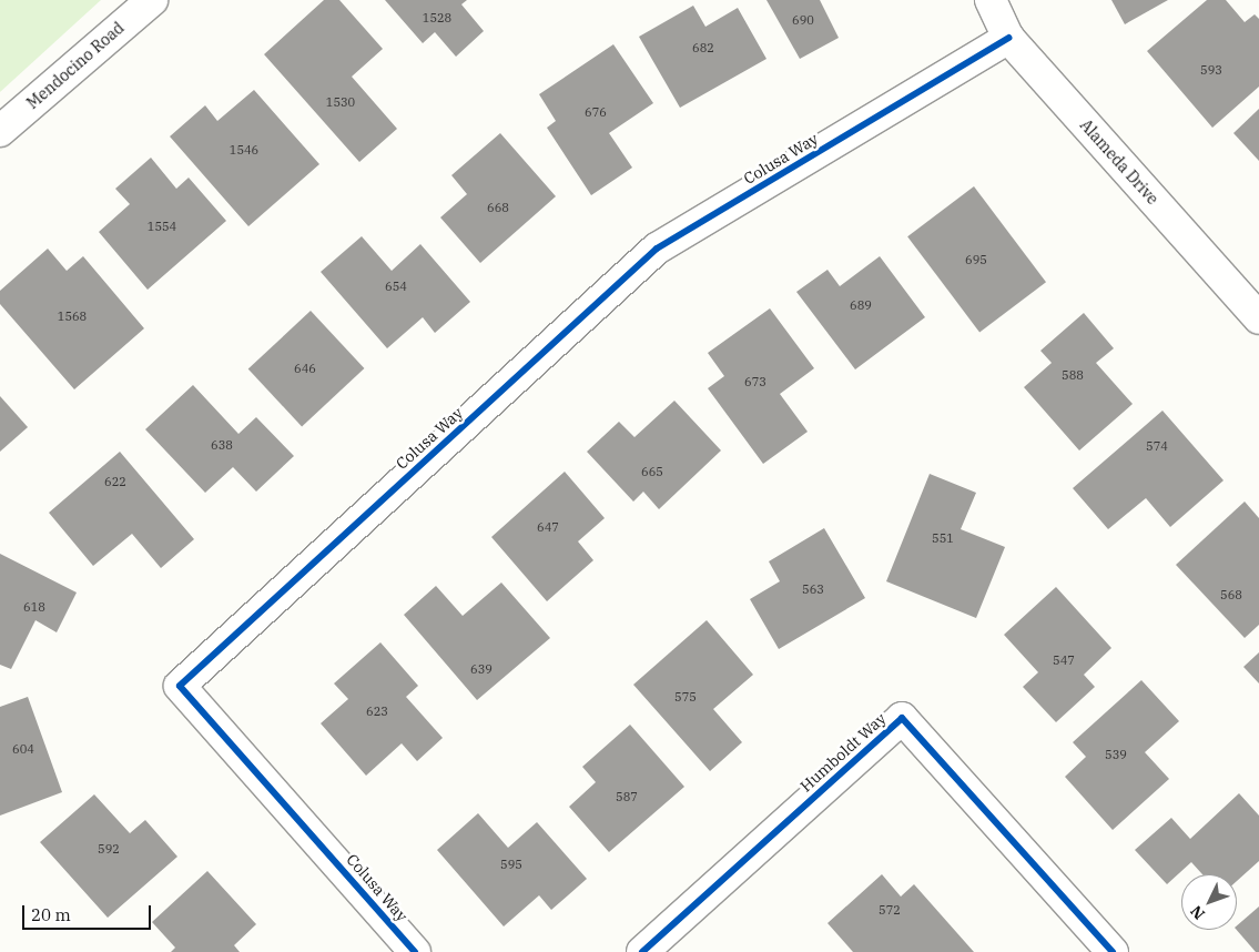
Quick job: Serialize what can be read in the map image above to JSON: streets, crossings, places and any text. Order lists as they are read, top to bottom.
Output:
{
  "streets": {
    "street": [
      "Mendocino Road",
      "Colusa Way",
      "Alameda Drive",
      "Humboldt Way"
    ]
  },
  "crossings": [
    ["Colusa Way", "Alameda Drive"]
  ],
  "house_numbers": [
    "1528",
    "690",
    "682",
    "593",
    "1530",
    "676",
    "1546",
    "668",
    "1554",
    "695",
    "654",
    "689",
    "1568",
    "646",
    "588",
    "673",
    "638",
    "574",
    "665",
    "622",
    "647",
    "551",
    "563",
    "568",
    "618",
    "547",
    "639",
    "575",
    "623",
    "604",
    "539",
    "587",
    "592",
    "595",
    "572"
  ],
  "scale_bar": "20 m",
  "north": "bottom left"
}
